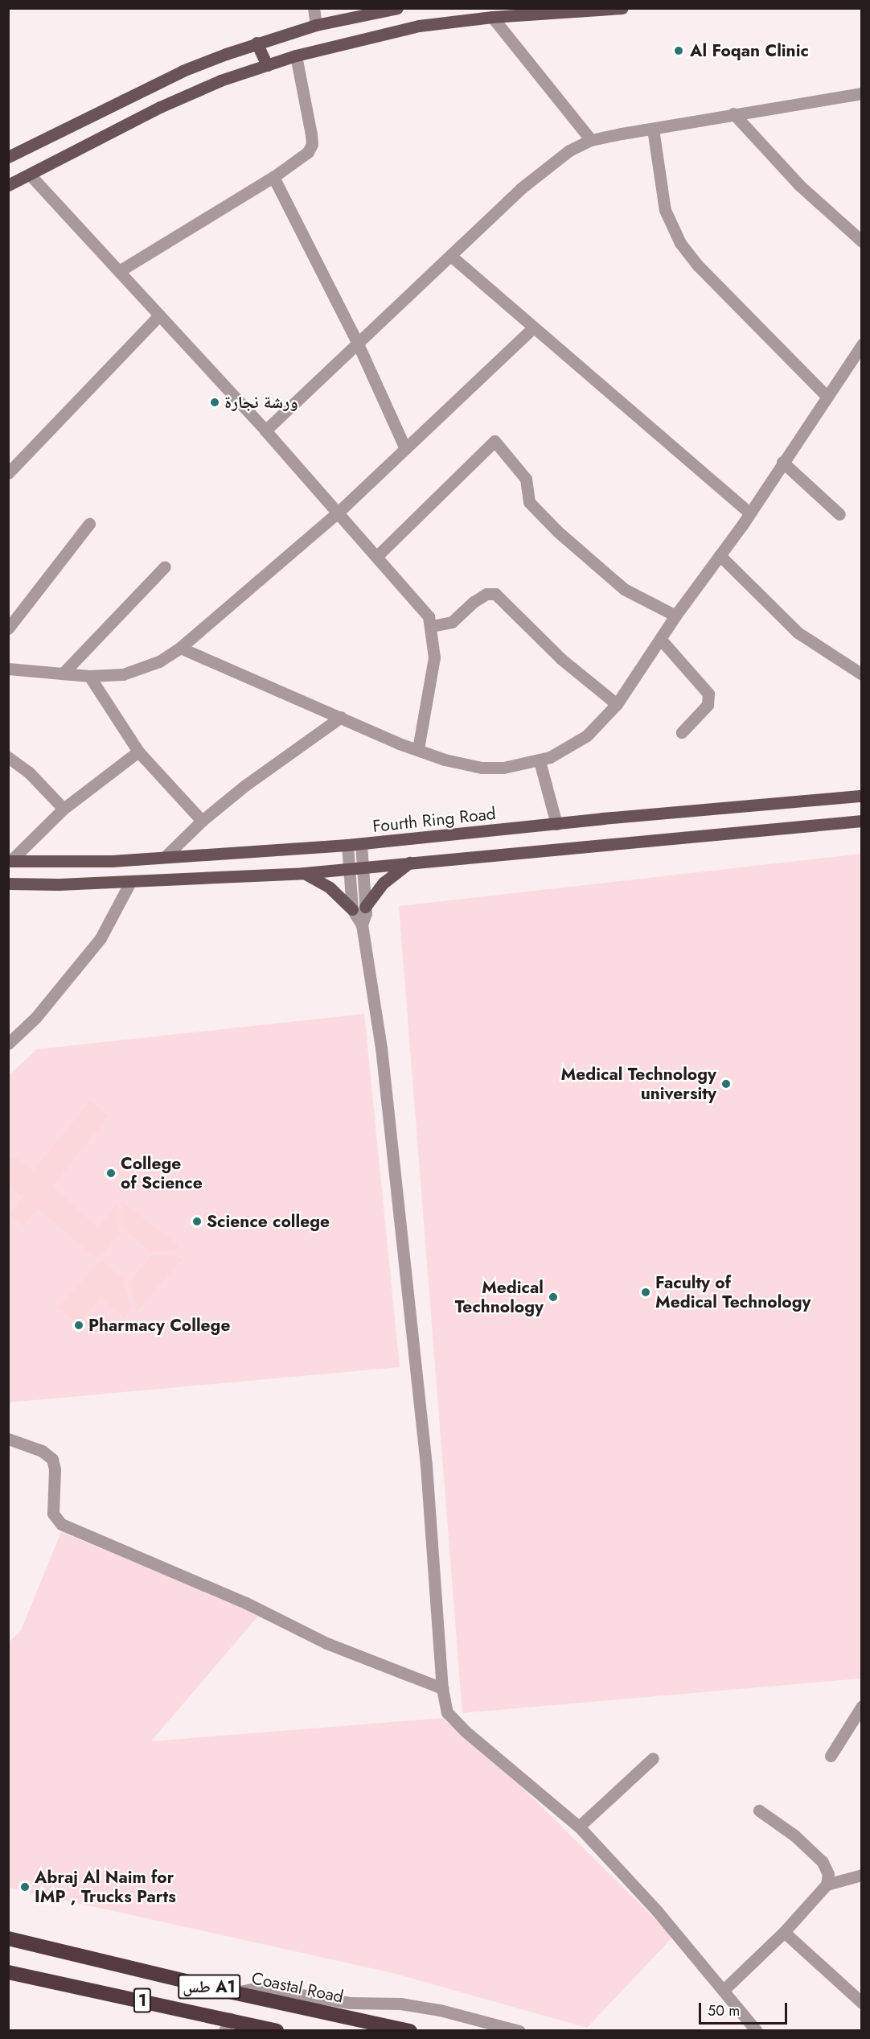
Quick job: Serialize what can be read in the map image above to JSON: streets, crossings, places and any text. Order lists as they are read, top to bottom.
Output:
{
  "streets": {
    "highway": ["طس A1", "Coastal Road", "1"],
    "main road": ["Fourth Ring Road"]
  },
  "places": [
    "Al Foqan Clinic",
    "ورشة نجارة",
    "Medical Technology university",
    "College of Science",
    "Science college",
    "Faculty of Medical Technology",
    "Medical Technology",
    "Pharmacy College",
    "Abraj Al Naim for IMP , Trucks Parts"
  ],
  "scale_bar": "50 m"
}
